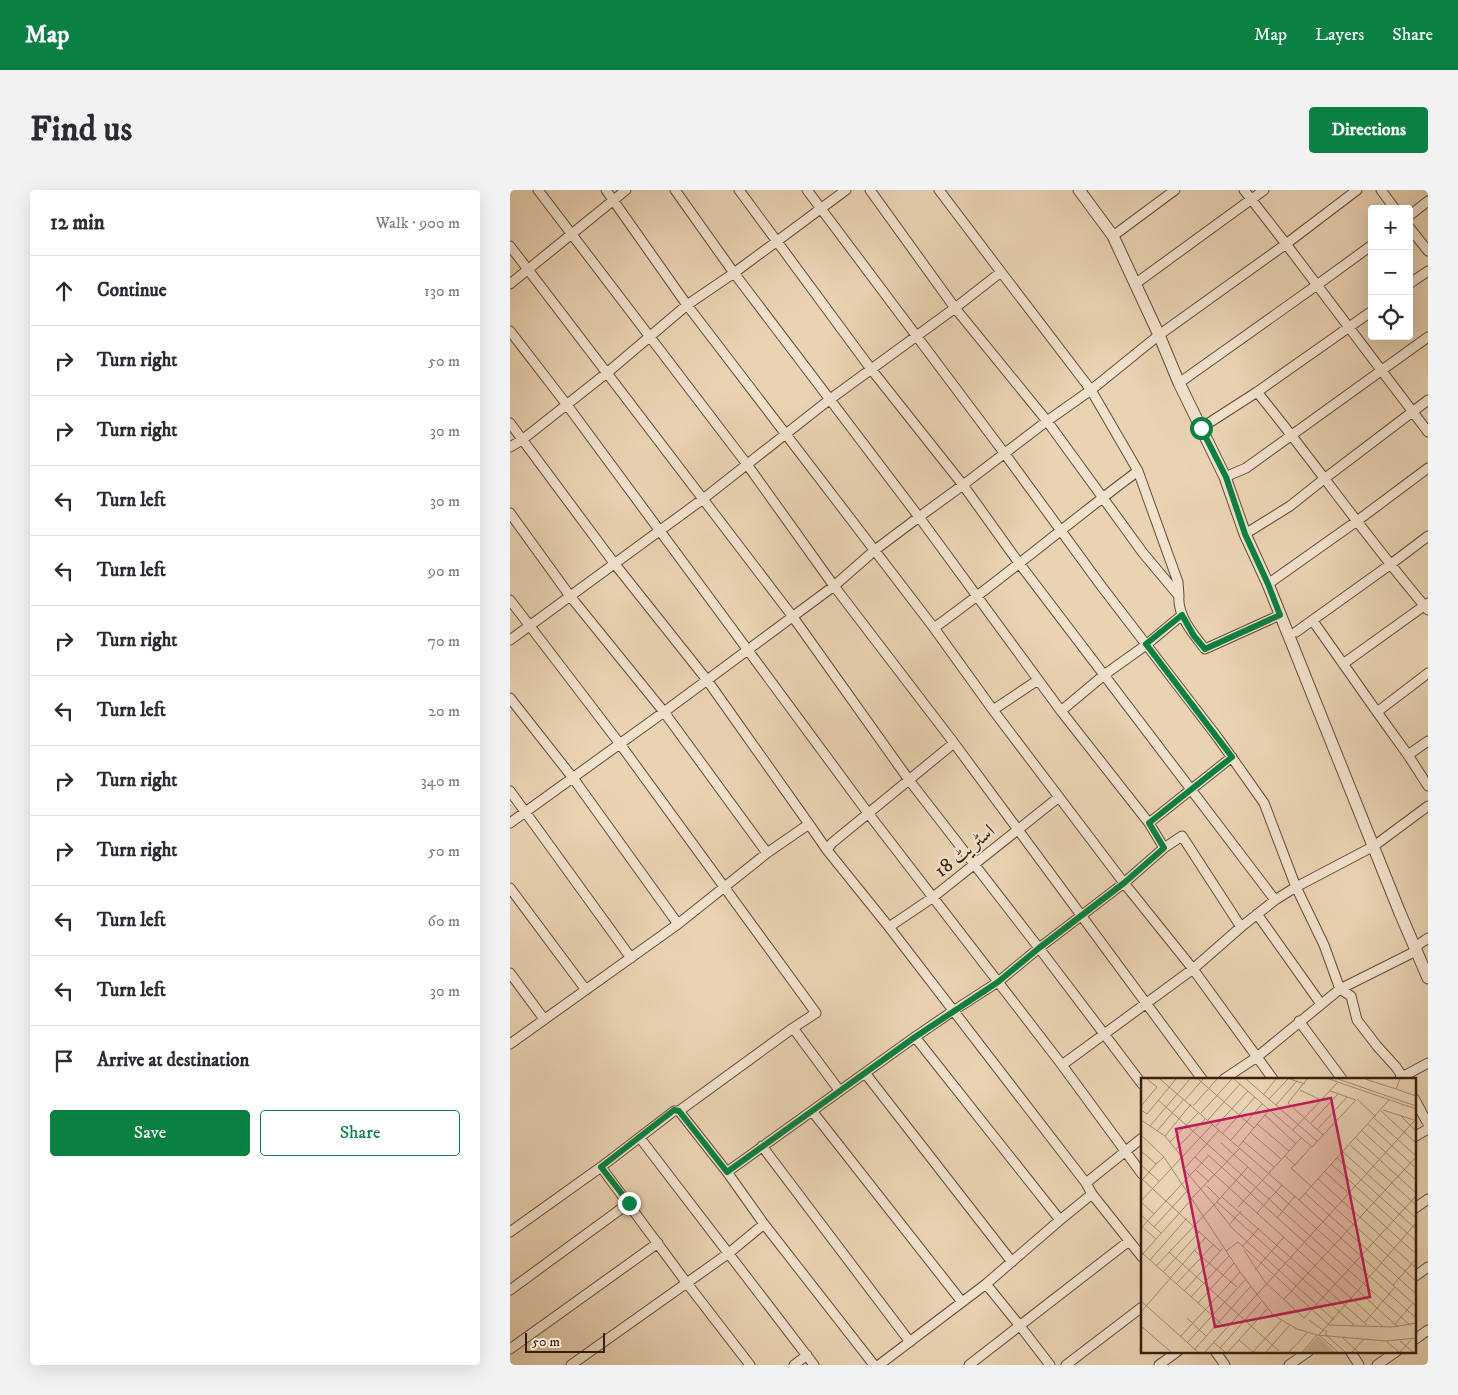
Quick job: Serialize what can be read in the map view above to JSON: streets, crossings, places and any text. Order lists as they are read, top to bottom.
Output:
{
  "streets": {
    "street": ["اسٹریٹ 18"]
  },
  "scale_bar": "50 m",
  "page": {
    "header": "Map",
    "nav": ["Map", "Layers", "Share"],
    "buttons": [
      "Directions",
      ["Save", "Share"]
    ],
    "title": "Find us",
    "heading": ["12 min", "Walk · 900 m"],
    "map_buttons": ["+", "−"],
    "list": [
      ["Continue", "130 m"],
      ["Turn right", "50 m"],
      ["Turn right", "30 m"],
      ["Turn left", "30 m"],
      ["Turn left", "90 m"],
      ["Turn right", "70 m"],
      ["Turn left", "20 m"],
      ["Turn right", "340 m"],
      ["Turn right", "50 m"],
      ["Turn left", "60 m"],
      ["Turn left", "30 m"],
      "Arrive at destination"
    ],
    "scale": "50 m"
  }
}
